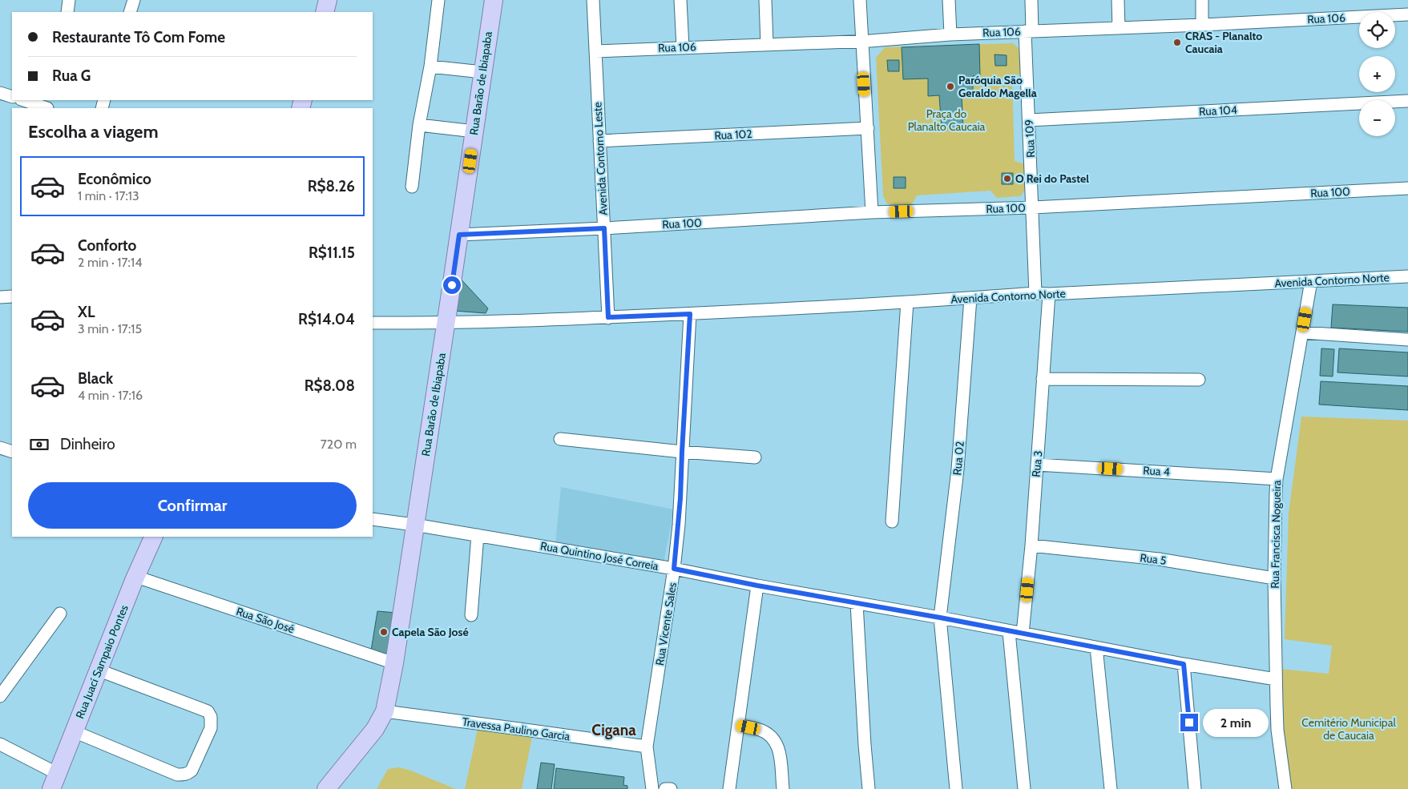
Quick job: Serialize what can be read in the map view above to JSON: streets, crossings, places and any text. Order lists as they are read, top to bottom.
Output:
{
  "streets": {
    "main road": ["Rua Barão de Ibiapaba", "Rua Juací Sampaio Pontes"],
    "street": [
      "Rua 106",
      "Rua 104",
      "Rua 102",
      "Rua 109",
      "Avenida Contorno Leste",
      "Rua 100",
      "Avenida Contorno Norte",
      "Rua 02",
      "Rua 3",
      "Rua 4",
      "Rua Francisca Nogueira",
      "Rua Quintino José Correia",
      "Rua 5",
      "Rua São José",
      "Rua Vicente Sales",
      "Travessa Paulino Garcia"
    ]
  },
  "crossings": [
    ["Rua 106", "Rua 109"],
    ["Rua 106", "Avenida Contorno Leste"],
    ["Rua Barão de Ibiapaba", "Rua 100"],
    ["Rua Barão de Ibiapaba", "Avenida Contorno Norte"],
    ["Rua Barão de Ibiapaba", "Rua Quintino José Correia"],
    ["Rua Barão de Ibiapaba", "Rua São José"],
    ["Rua Barão de Ibiapaba", "Travessa Paulino Garcia"],
    ["Rua 104", "Rua 109"],
    ["Rua 102", "Avenida Contorno Leste"],
    ["Rua 109", "Rua 100"],
    ["Rua 109", "Avenida Contorno Norte"],
    ["Avenida Contorno Leste", "Rua 100"],
    ["Avenida Contorno Leste", "Avenida Contorno Norte"],
    ["Avenida Contorno Norte", "Rua 02"],
    ["Avenida Contorno Norte", "Rua 3"],
    ["Avenida Contorno Norte", "Rua Francisca Nogueira"],
    ["Avenida Contorno Norte", "Rua Vicente Sales"],
    ["Rua 02", "Rua Quintino José Correia"],
    ["Rua 3", "Rua 4"],
    ["Rua 3", "Rua Quintino José Correia"],
    ["Rua 3", "Rua 5"],
    ["Rua 4", "Rua Francisca Nogueira"],
    ["Rua Francisca Nogueira", "Rua Quintino José Correia"],
    ["Rua Francisca Nogueira", "Rua 5"],
    ["Rua Quintino José Correia", "Rua Vicente Sales"],
    ["Rua São José", "Rua Juací Sampaio Pontes"],
    ["Rua Vicente Sales", "Travessa Paulino Garcia"]
  ],
  "districts": ["Cigana"],
  "parks": ["Praça do Planalto Caucaia", "Cemitério Municipal de Caucaia"],
  "places": [
    "CRAS - Planalto Caucaia",
    "Paróquia São Geraldo Magella",
    "O Rei do Pastel",
    "Capela São José"
  ],
  "page": {
    "map_buttons": ["+", "−"],
    "banner": ["Restaurante Tô Com Fome", "Rua G"],
    "heading": "Escolha a viagem",
    "list": [
      {
        "name": "Econômico",
        "note": "1 min · 17:13",
        "value": "R$8.26"
      },
      {
        "name": "Conforto",
        "note": "2 min · 17:14",
        "value": "R$11.15"
      },
      {
        "name": "XL",
        "note": "3 min · 17:15",
        "value": "R$14.04"
      },
      {
        "name": "Black",
        "note": "4 min · 17:16",
        "value": "R$8.08"
      }
    ],
    "pay": ["Dinheiro", "720 m"],
    "buttons": "Confirmar",
    "bubble": "2 min"
  }
}
